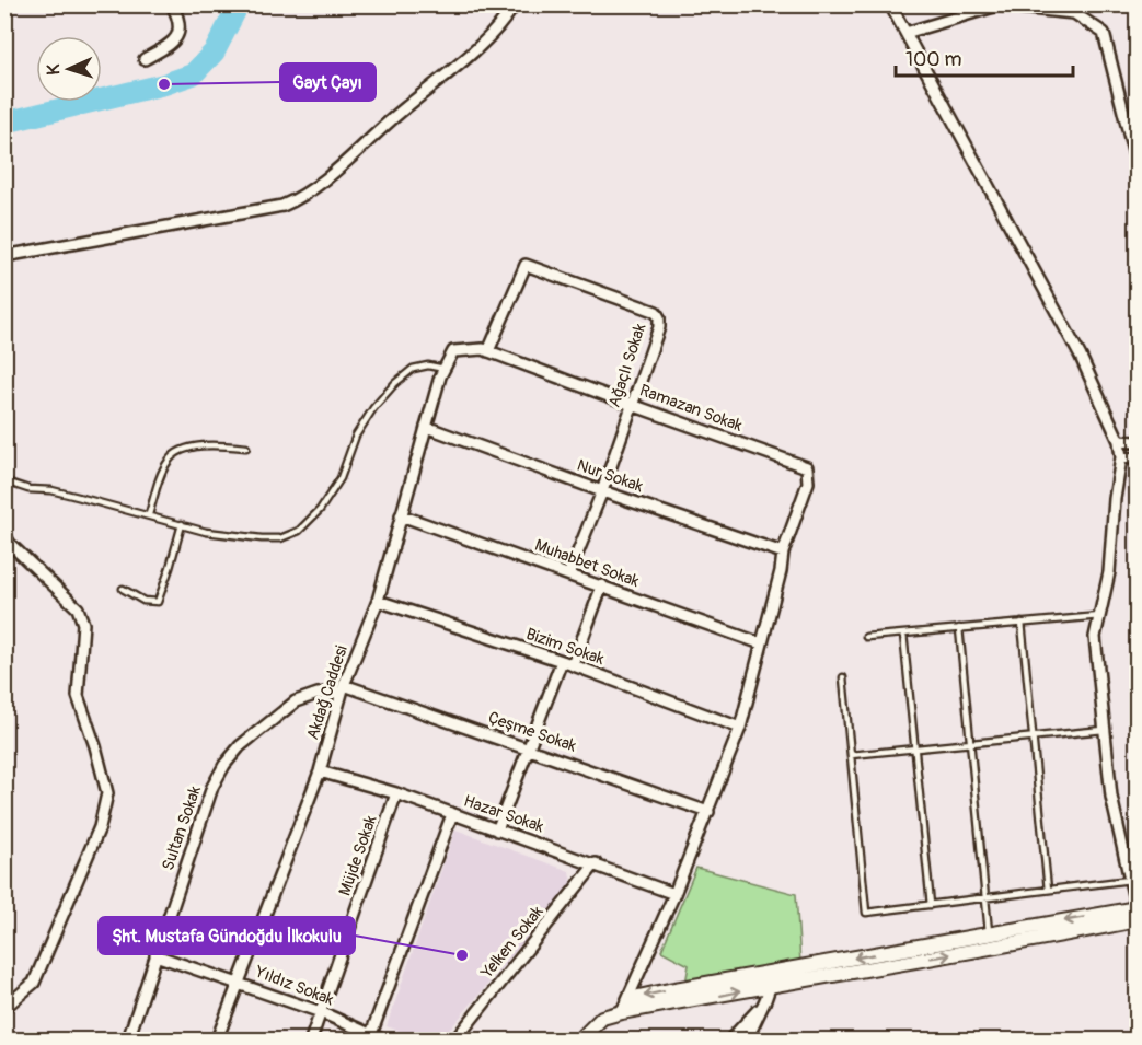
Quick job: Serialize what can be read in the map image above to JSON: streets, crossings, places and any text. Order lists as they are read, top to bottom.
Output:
{
  "streets": {
    "street": [
      "Ağaçlı Sokak",
      "Ramazan Sokak",
      "Nur Sokak",
      "Muhabbet Sokak",
      "Bizim Sokak",
      "Akdağ Caddesi",
      "Çeşme Sokak",
      "Hazar Sokak",
      "Sultan Sokak",
      "Müjde Sokak",
      "Yelken Sokak",
      "Yıldız Sokak"
    ]
  },
  "crossings": [
    ["Ağaçlı Sokak", "Ramazan Sokak"],
    ["Ağaçlı Sokak", "Nur Sokak"],
    ["Ağaçlı Sokak", "Muhabbet Sokak"],
    ["Ramazan Sokak", "Nur Sokak"],
    ["Ramazan Sokak", "Akdağ Caddesi"],
    ["Nur Sokak", "Akdağ Caddesi"],
    ["Muhabbet Sokak", "Akdağ Caddesi"],
    ["Bizim Sokak", "Akdağ Caddesi"],
    ["Akdağ Caddesi", "Çeşme Sokak"],
    ["Akdağ Caddesi", "Hazar Sokak"],
    ["Akdağ Caddesi", "Sultan Sokak"],
    ["Akdağ Caddesi", "Yıldız Sokak"],
    ["Çeşme Sokak", "Sultan Sokak"],
    ["Hazar Sokak", "Müjde Sokak"],
    ["Hazar Sokak", "Yelken Sokak"],
    ["Sultan Sokak", "Yıldız Sokak"],
    ["Müjde Sokak", "Yıldız Sokak"]
  ],
  "places": ["Gayt Çayı", "Şht. Mustafa Gündoğdu İlkokulu"],
  "scale_bar": "100 m",
  "north": "left"
}
